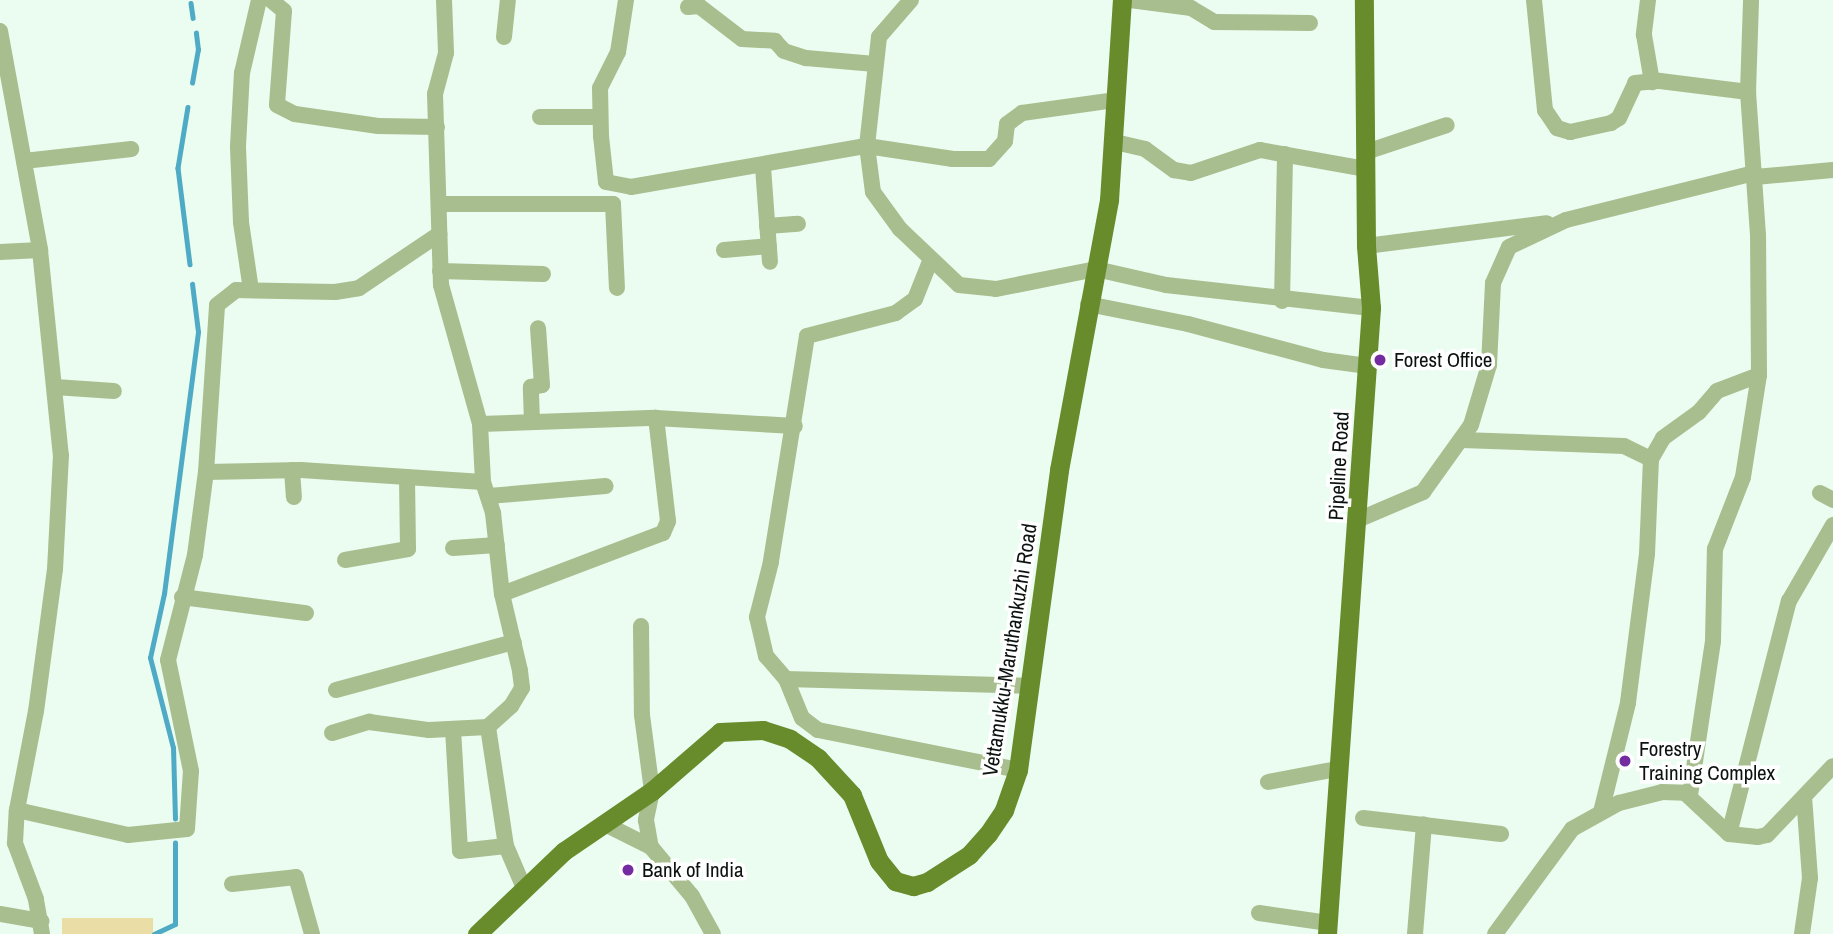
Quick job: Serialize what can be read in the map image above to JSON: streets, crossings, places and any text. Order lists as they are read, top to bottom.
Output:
{
  "streets": {
    "main road": ["Pipeline Road", "Vettamukku-Maruthankuzhi Road"]
  },
  "places": ["Forest Office", "Forestry Training Complex", "Bank of India"]
}
